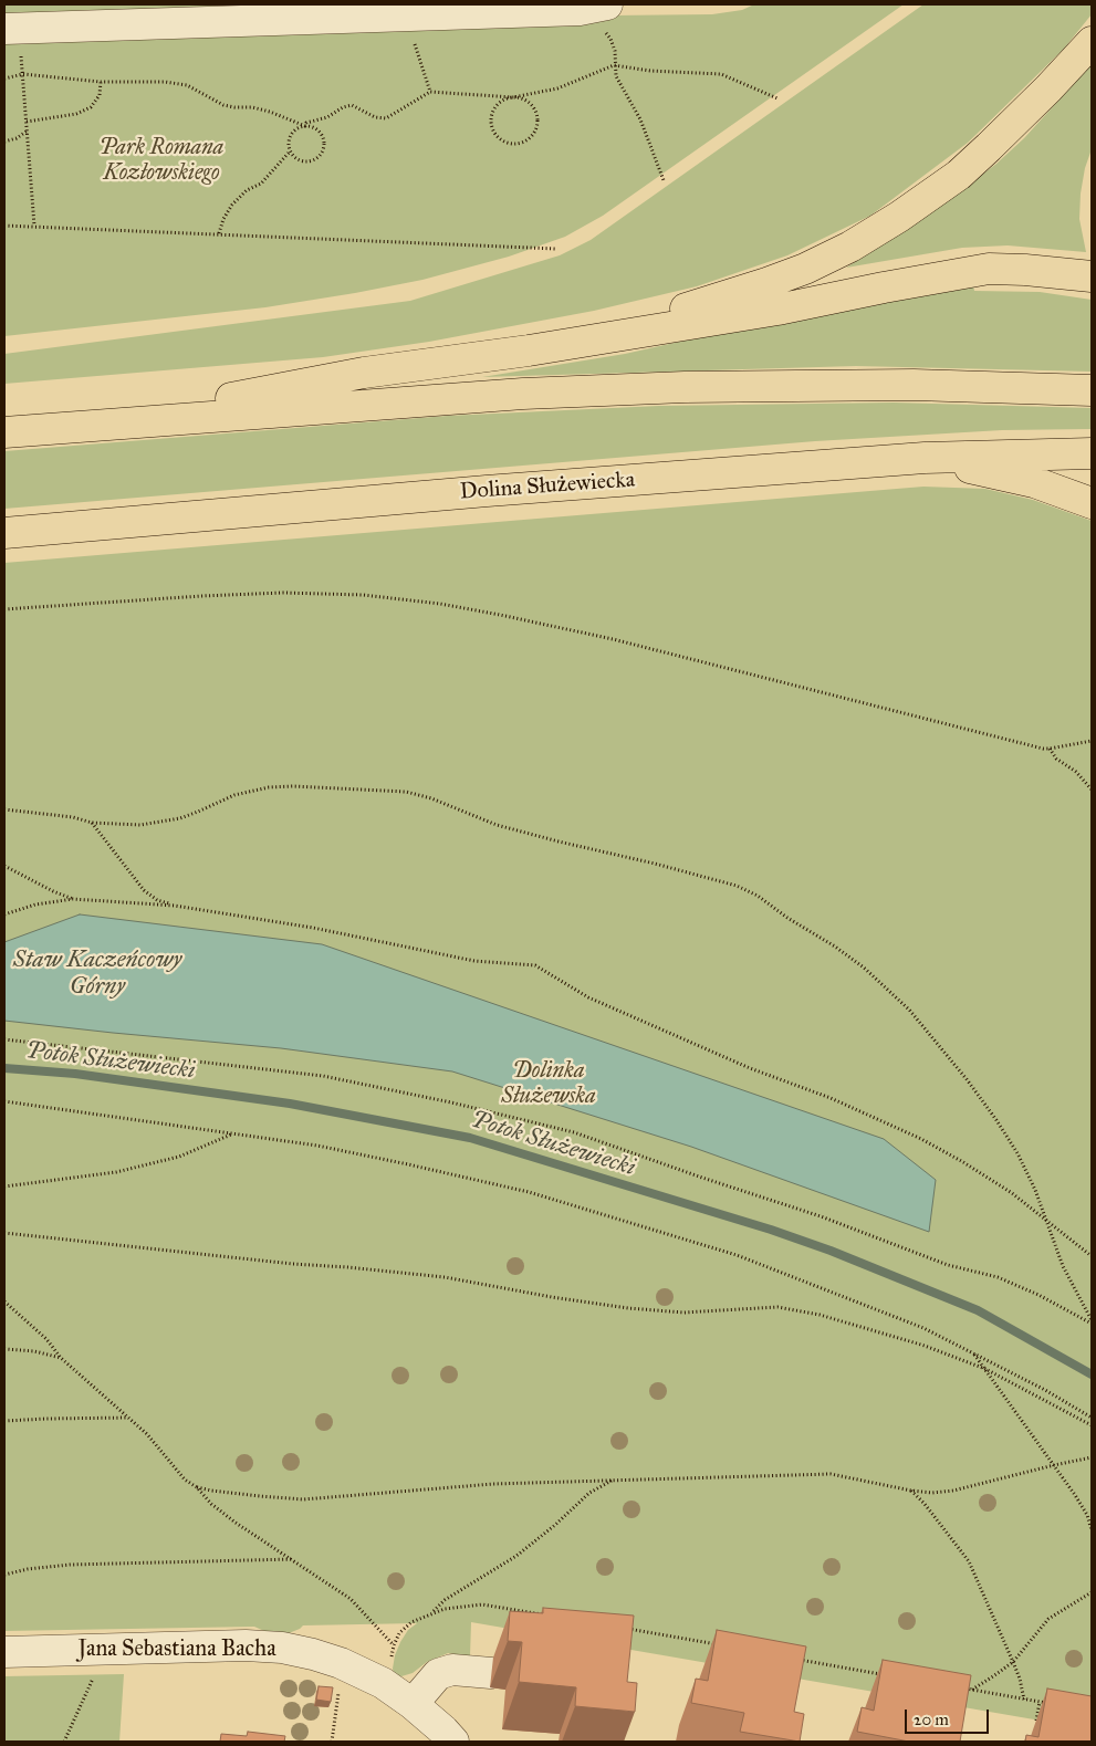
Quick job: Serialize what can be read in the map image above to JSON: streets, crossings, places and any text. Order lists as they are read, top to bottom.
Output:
{
  "streets": {
    "main road": ["Dolina Służewiecka"],
    "street": ["Jana Sebastiana Bacha"]
  },
  "water": ["Staw Kaczeńcowy Górny", "Potok Służewiecki"],
  "parks": ["Park Romana Kozłowskiego", "Dolinka Służewska"],
  "scale_bar": "20 m"
}
